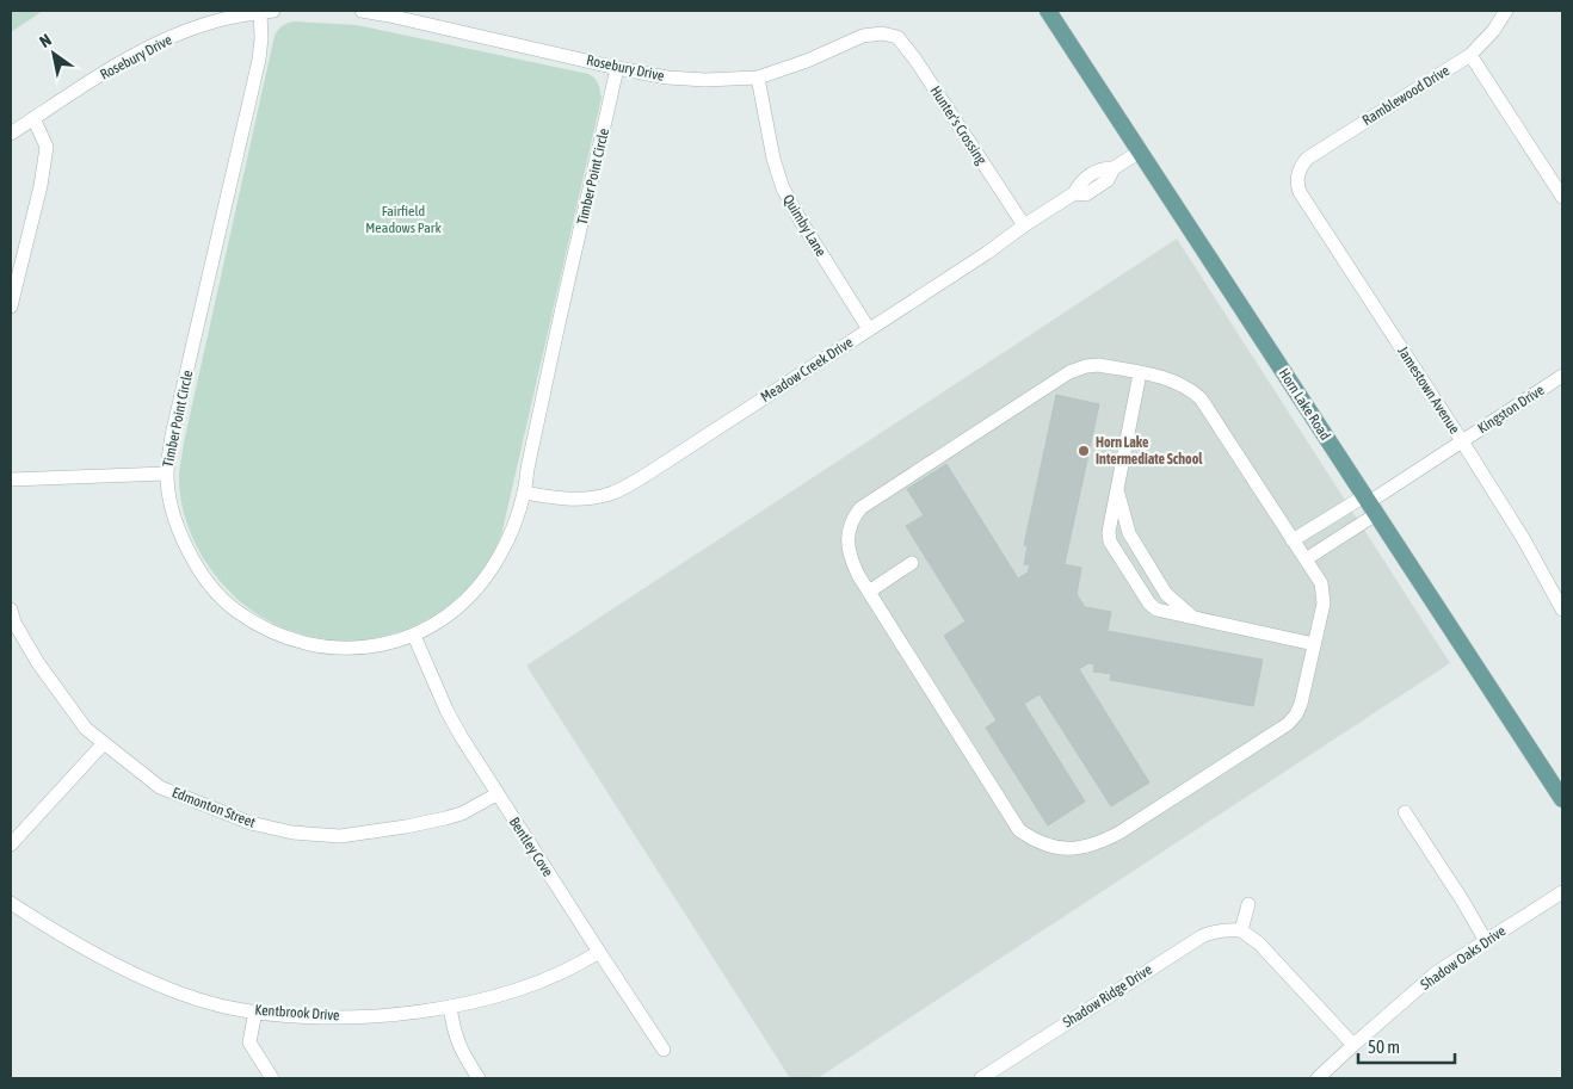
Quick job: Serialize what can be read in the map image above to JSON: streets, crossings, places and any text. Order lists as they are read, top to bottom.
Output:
{
  "streets": {
    "main road": ["Horn Lake Road"],
    "street": [
      "Rosebury Drive",
      "Ramblewood Drive",
      "Hunter's Crossing",
      "Timber Point Circle",
      "Quimby Lane",
      "Meadow Creek Drive",
      "Jamestown Avenue",
      "Kingston Drive",
      "Edmonton Street",
      "Bentley Cove",
      "Shadow Oaks Drive",
      "Shadow Ridge Drive",
      "Kentbrook Drive"
    ]
  },
  "crossings": [
    ["Rosebury Drive", "Hunter's Crossing"],
    ["Rosebury Drive", "Timber Point Circle"],
    ["Rosebury Drive", "Quimby Lane"],
    ["Ramblewood Drive", "Jamestown Avenue"],
    ["Hunter's Crossing", "Meadow Creek Drive"],
    ["Timber Point Circle", "Meadow Creek Drive"],
    ["Timber Point Circle", "Bentley Cove"],
    ["Quimby Lane", "Meadow Creek Drive"],
    ["Meadow Creek Drive", "Horn Lake Road"],
    ["Jamestown Avenue", "Kingston Drive"],
    ["Horn Lake Road", "Kingston Drive"],
    ["Edmonton Street", "Bentley Cove"],
    ["Bentley Cove", "Kentbrook Drive"]
  ],
  "parks": ["Fairfield Meadows Park"],
  "places": ["Horn Lake Intermediate School"],
  "scale_bar": "50 m",
  "north": "top left"
}
